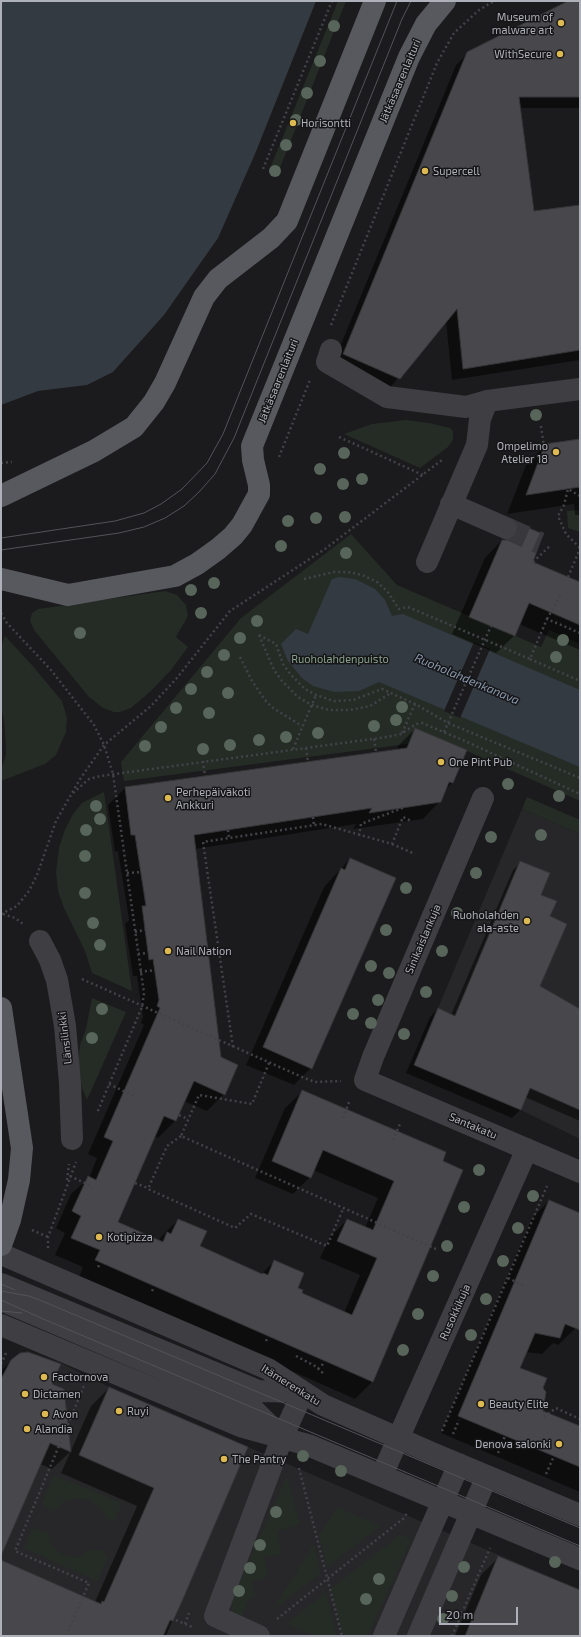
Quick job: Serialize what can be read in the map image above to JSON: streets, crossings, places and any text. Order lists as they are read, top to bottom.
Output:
{
  "streets": {
    "main road": ["Jätkäsaarenlaituri"],
    "street": [
      "Sinikaislankuja",
      "Länsilinkki",
      "Santakatu",
      "Rusokkikuja",
      "Itämerenkatu"
    ]
  },
  "crossings": [
    ["Sinikaislankuja", "Santakatu"],
    ["Santakatu", "Rusokkikuja"],
    ["Rusokkikuja", "Itämerenkatu"]
  ],
  "water": ["Ruoholahdenkanava"],
  "parks": ["Ruoholahdenpuisto"],
  "places": [
    "Museum of malware art",
    "WithSecure",
    "Horisontti",
    "Supercell",
    "Ompelimo Atelier 18",
    "One Pint Pub",
    "Perhepäiväkoti Ankkuri",
    "Ruoholahden ala-aste",
    "Nail Nation",
    "Kotipizza",
    "Factornova",
    "Dictamen",
    "Beauty Elite",
    "Ruyi",
    "Avon",
    "Alandia",
    "Denova salonki",
    "The Pantry"
  ],
  "scale_bar": "20 m"
}
